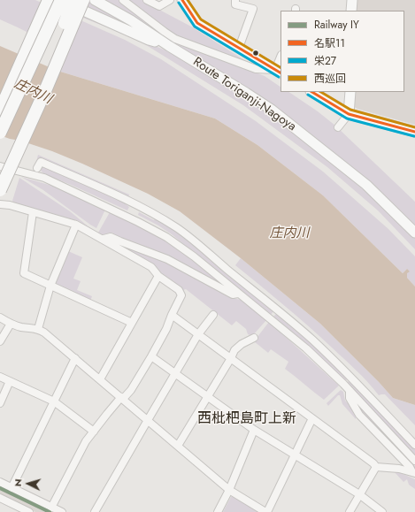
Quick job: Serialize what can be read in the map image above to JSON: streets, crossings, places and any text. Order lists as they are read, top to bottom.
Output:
{
  "streets": {
    "main road": ["Route Toriganji-Nagoya"]
  },
  "districts": ["西枇杷島町上新"],
  "water": ["庄内川"],
  "lines": [
    "transit line 名駅11",
    "transit line 西巡回",
    "transit line 栄27",
    "rail line IY"
  ],
  "legend": [
    "Railway IY",
    "名駅11",
    "栄27",
    "西巡回"
  ],
  "north": "left"
}
